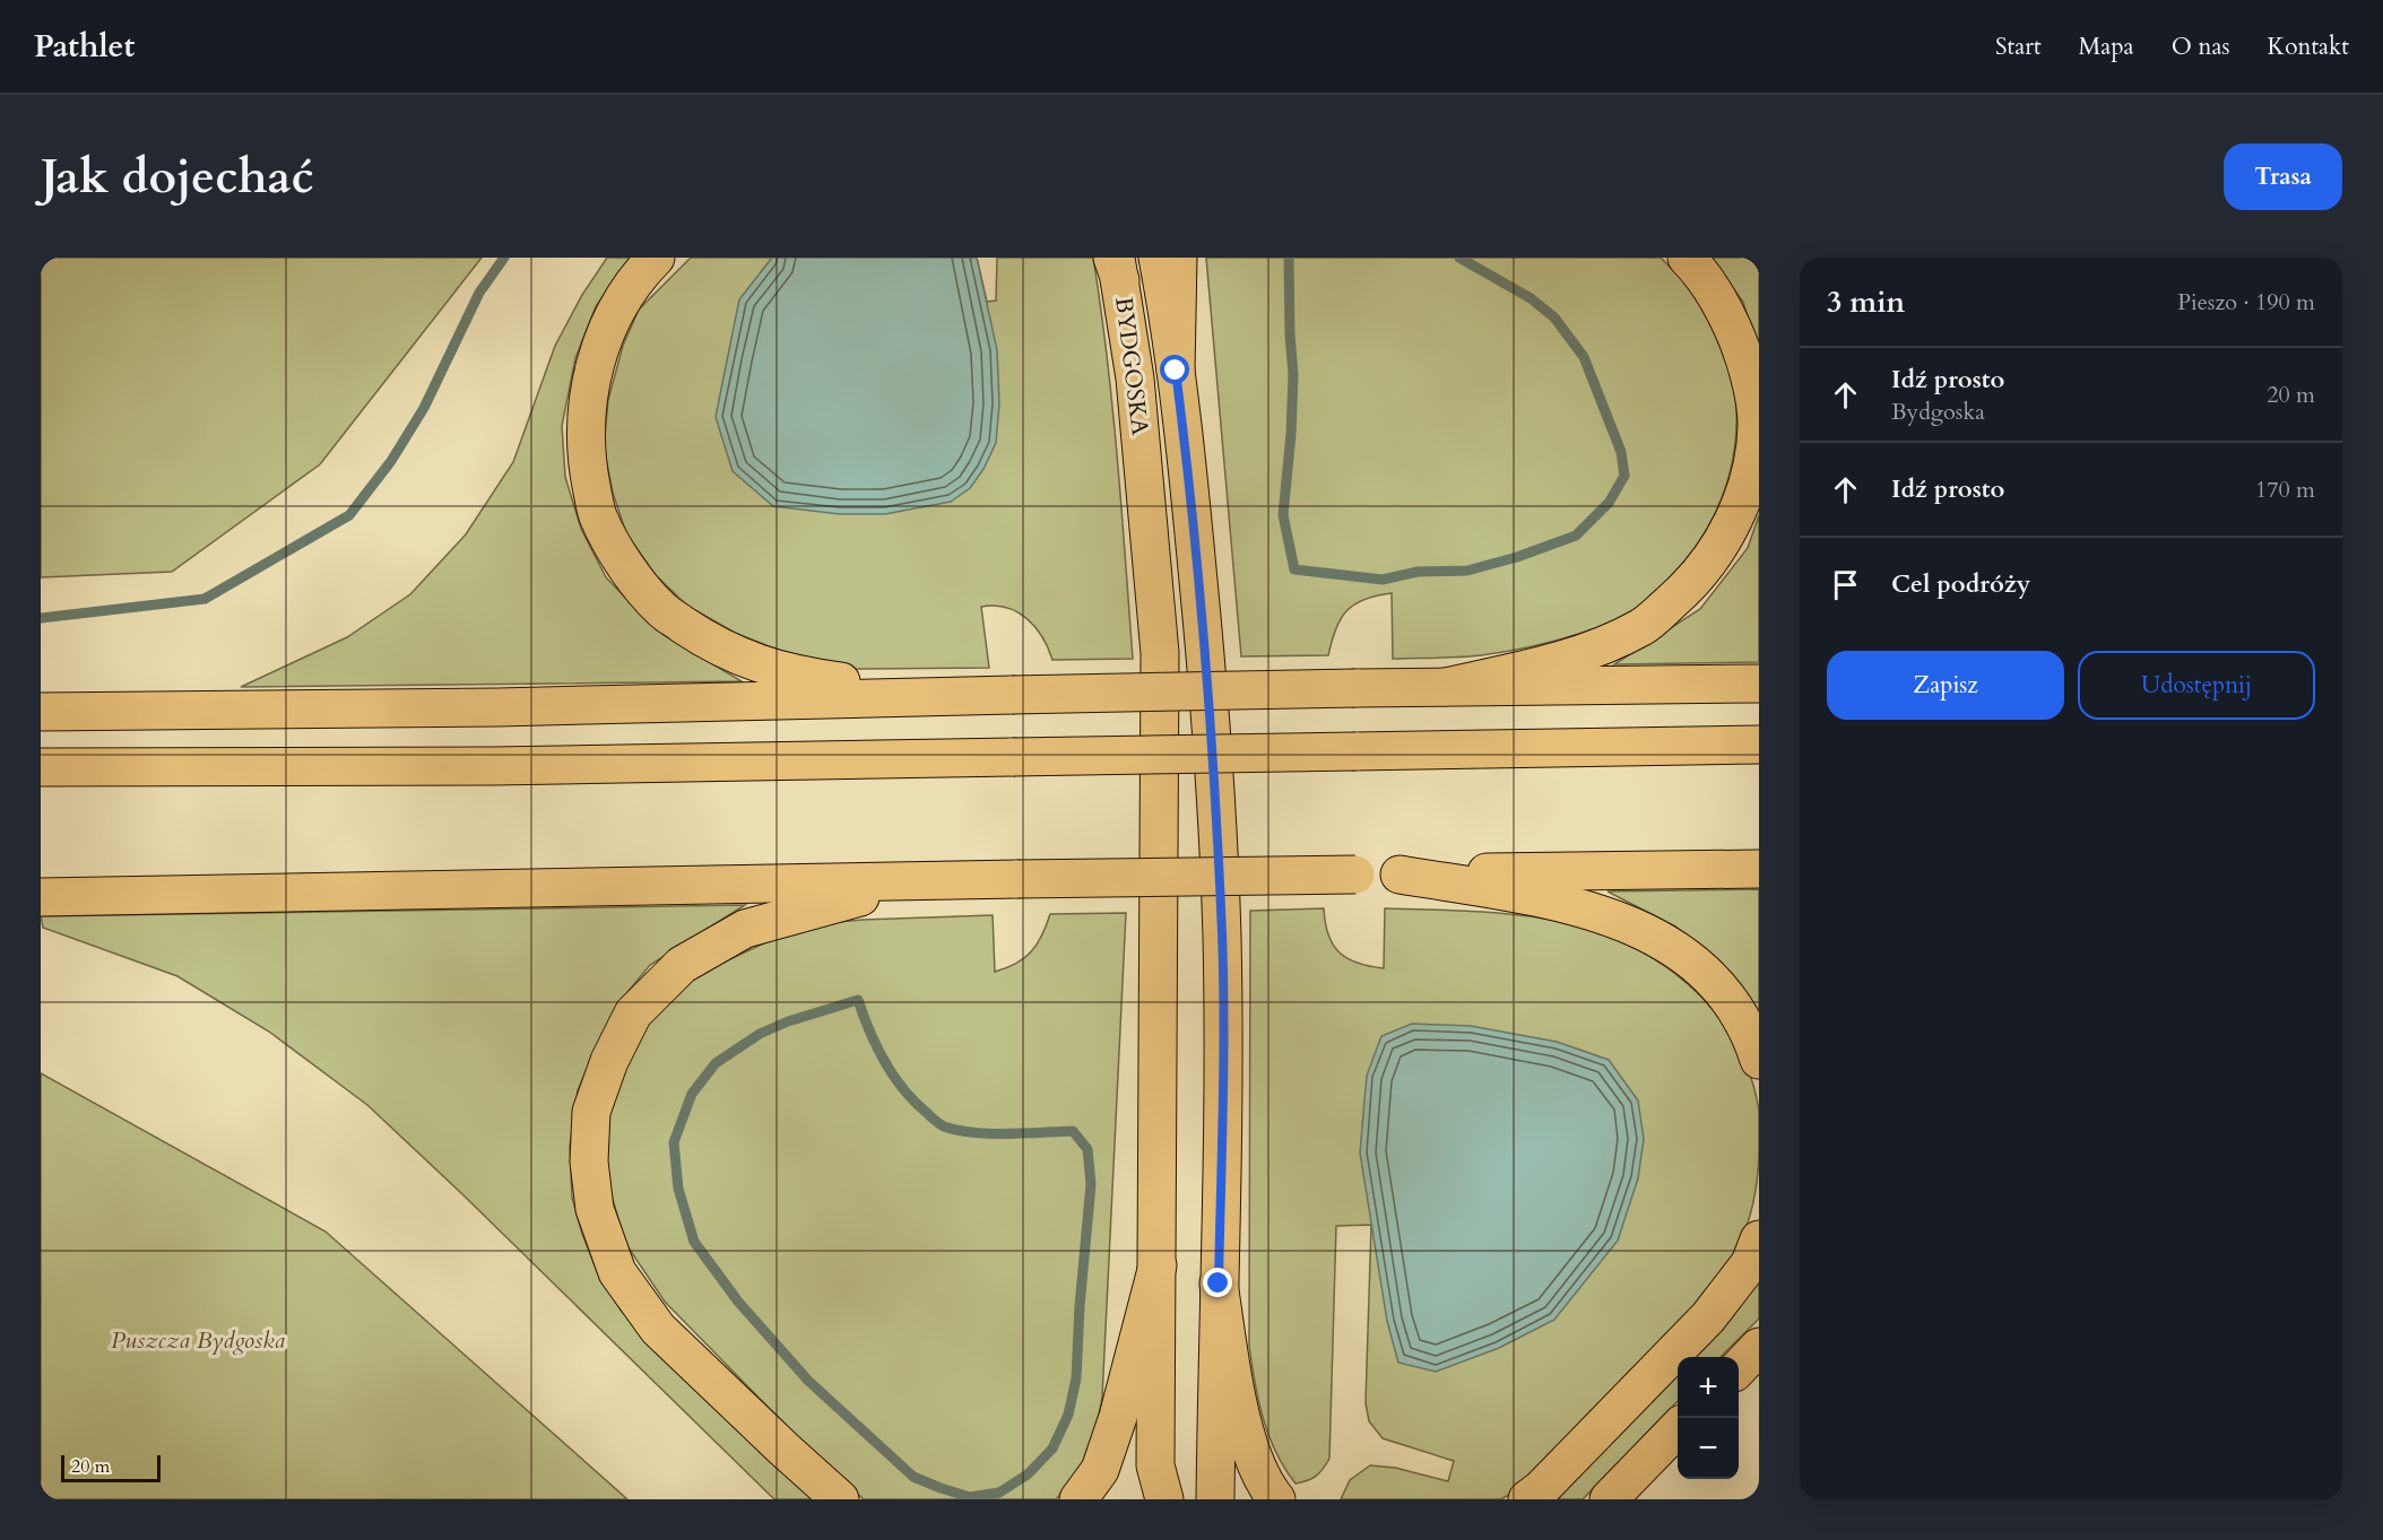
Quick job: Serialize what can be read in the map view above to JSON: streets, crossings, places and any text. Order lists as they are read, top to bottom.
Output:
{
  "streets": {
    "main road": ["BYDGOSKA"]
  },
  "parks": ["Puszcza Bydgoska"],
  "scale_bar": "20 m",
  "page": {
    "header": "Pathlet",
    "nav": [
      "Start",
      "Mapa",
      "O nas",
      "Kontakt"
    ],
    "buttons": [
      "Trasa",
      ["Zapisz", "Udostępnij"]
    ],
    "title": "Jak dojechać",
    "heading": ["3 min", "Pieszo · 190 m"],
    "list": [
      ["Idź prosto", "Bydgoska", "20 m"],
      ["Idź prosto", "170 m"],
      "Cel podróży"
    ],
    "map_buttons": ["+", "−"],
    "scale": "20 m"
  }
}
